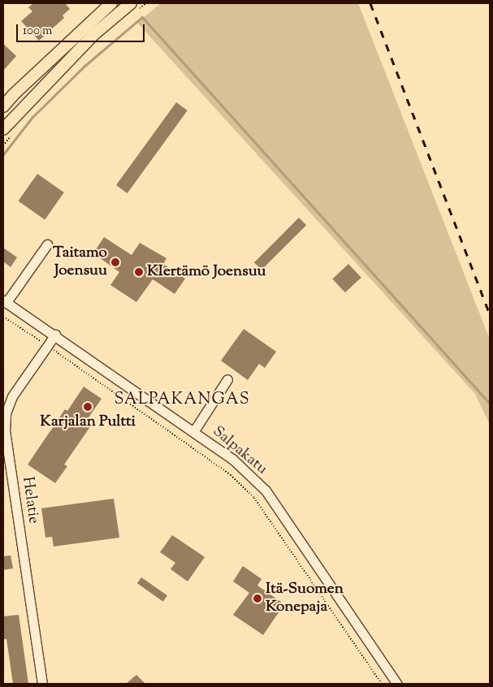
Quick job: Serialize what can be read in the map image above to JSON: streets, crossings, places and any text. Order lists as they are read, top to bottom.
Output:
{
  "streets": {
    "street": ["Salpakatu", "Helatie"]
  },
  "crossings": [
    ["Salpakatu", "Helatie"]
  ],
  "districts": ["SALPAKANGAS"],
  "places": [
    "Taitamo Joensuu",
    "KIertämö Joensuu",
    "Karjalan Pultti",
    "Itä-Suomen Konepaja"
  ],
  "scale_bar": "100 m"
}
